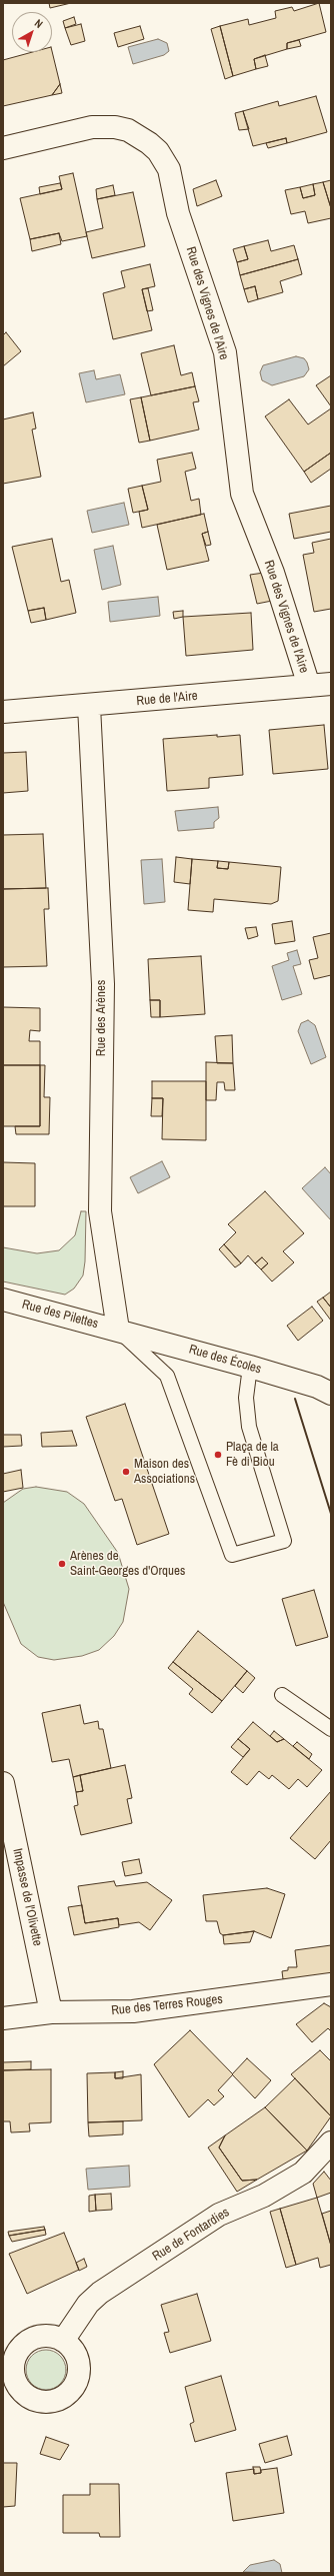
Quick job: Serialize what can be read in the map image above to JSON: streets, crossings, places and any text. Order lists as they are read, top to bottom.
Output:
{
  "streets": {
    "street": [
      "Rue des Vignes de l'Aire",
      "Rue de l'Aire",
      "Rue des Arènes",
      "Rue des Pilettes",
      "Rue des Écoles",
      "Impasse de l'Olivette",
      "Rue des Terres Rouges",
      "Rue de Fontardies"
    ]
  },
  "crossings": [
    ["Rue des Vignes de l'Aire", "Rue de l'Aire"],
    ["Rue de l'Aire", "Rue des Arènes"],
    ["Rue des Arènes", "Rue des Pilettes"],
    ["Rue des Arènes", "Rue des Écoles"],
    ["Rue des Pilettes", "Rue des Écoles"],
    ["Impasse de l'Olivette", "Rue des Terres Rouges"]
  ],
  "places": ["Plaça de la Fè di Biou", "Maison des Associations", "Arènes de Saint-Georges d'Orques"],
  "north": "top right"
}
